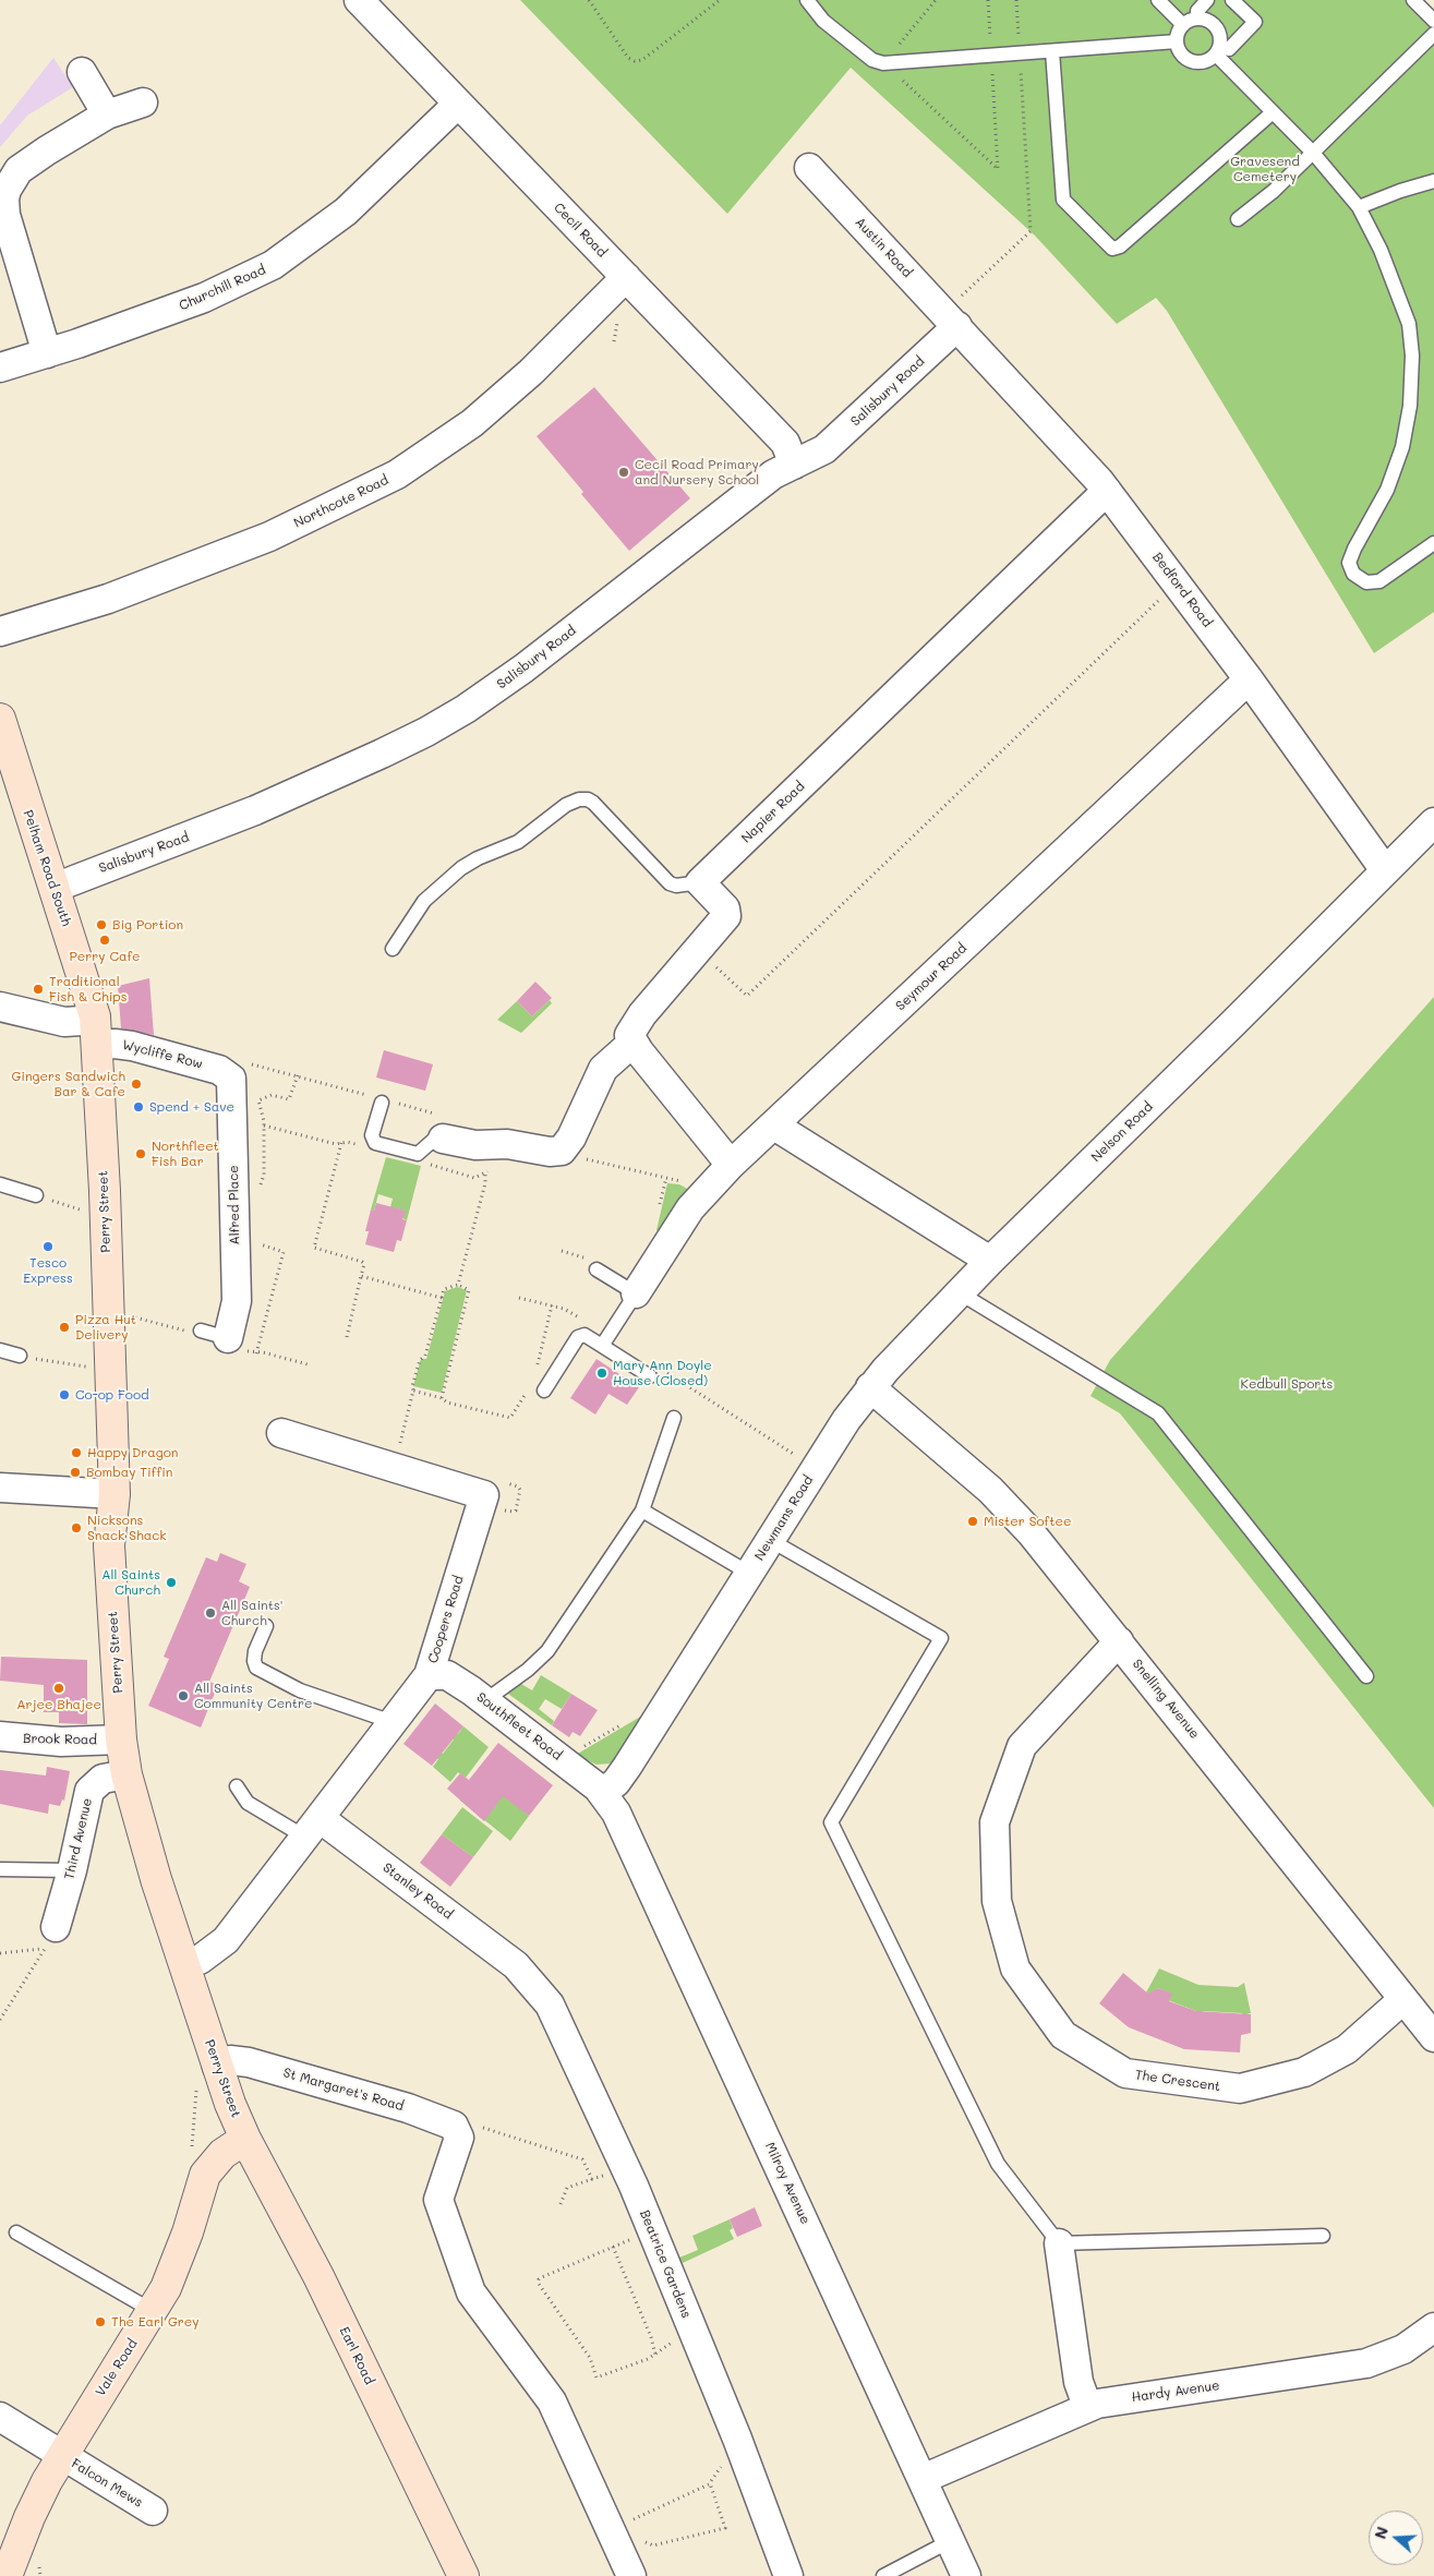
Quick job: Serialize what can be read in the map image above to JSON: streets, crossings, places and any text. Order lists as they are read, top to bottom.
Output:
{
  "streets": {
    "street": [
      "Cecil Road",
      "Austin Road",
      "Churchill Road",
      "Salisbury Road",
      "Northcote Road",
      "Bedford Road",
      "Napier Road",
      "Pelham Road South",
      "Seymour Road",
      "Wycliffe Row",
      "Nelson Road",
      "Alfred Place",
      "Perry Street",
      "Newmans Road",
      "Coopers Road",
      "Snelling Avenue",
      "Southfleet Road",
      "Brook Road",
      "Third Avenue",
      "Stanley Road",
      "The Crescent",
      "St Margaret's Road",
      "Milroy Avenue",
      "Beatrice Gardens",
      "Earl Road",
      "Vale Road",
      "Hardy Avenue",
      "Falcon Mews"
    ]
  },
  "crossings": [
    ["Cecil Road", "Churchill Road"],
    ["Cecil Road", "Salisbury Road"],
    ["Cecil Road", "Northcote Road"],
    ["Austin Road", "Salisbury Road"],
    ["Austin Road", "Bedford Road"],
    ["Salisbury Road", "Bedford Road"],
    ["Salisbury Road", "Pelham Road South"],
    ["Bedford Road", "Napier Road"],
    ["Bedford Road", "Seymour Road"],
    ["Bedford Road", "Nelson Road"],
    ["Pelham Road South", "Wycliffe Row"],
    ["Pelham Road South", "Perry Street"],
    ["Wycliffe Row", "Alfred Place"],
    ["Wycliffe Row", "Perry Street"],
    ["Nelson Road", "Newmans Road"],
    ["Perry Street", "Coopers Road"],
    ["Perry Street", "Brook Road"],
    ["Perry Street", "Third Avenue"],
    ["Perry Street", "St Margaret's Road"],
    ["Perry Street", "Earl Road"],
    ["Perry Street", "Vale Road"],
    ["Newmans Road", "Snelling Avenue"],
    ["Newmans Road", "Southfleet Road"],
    ["Newmans Road", "Milroy Avenue"],
    ["Coopers Road", "Southfleet Road"],
    ["Coopers Road", "Stanley Road"],
    ["Snelling Avenue", "The Crescent"],
    ["Southfleet Road", "Milroy Avenue"],
    ["Stanley Road", "Beatrice Gardens"],
    ["Milroy Avenue", "Hardy Avenue"],
    ["Earl Road", "Vale Road"],
    ["Vale Road", "Falcon Mews"]
  ],
  "parks": ["Gravesend Cemetery", "Kedbull Sports"],
  "places": [
    "Cecil Road Primary and Nursery School",
    "Big Portion",
    "Perry Cafe",
    "Traditional Fish & Chips",
    "Gingers Sandwich Bar & Cafe",
    "Spend + Save",
    "Northfleet Fish Bar",
    "Tesco Express",
    "Pizza Hut Delivery",
    "Mary Ann Doyle House (Closed)",
    "Co-op Food",
    "Happy Dragon",
    "Bombay Tiffin",
    "Mister Softee",
    "Nicksons Snack Shack",
    "All Saints Church",
    "All Saints' Church",
    "Arjee Bhajee",
    "All Saints Community Centre",
    "The Earl Grey"
  ],
  "north": "left"
}
